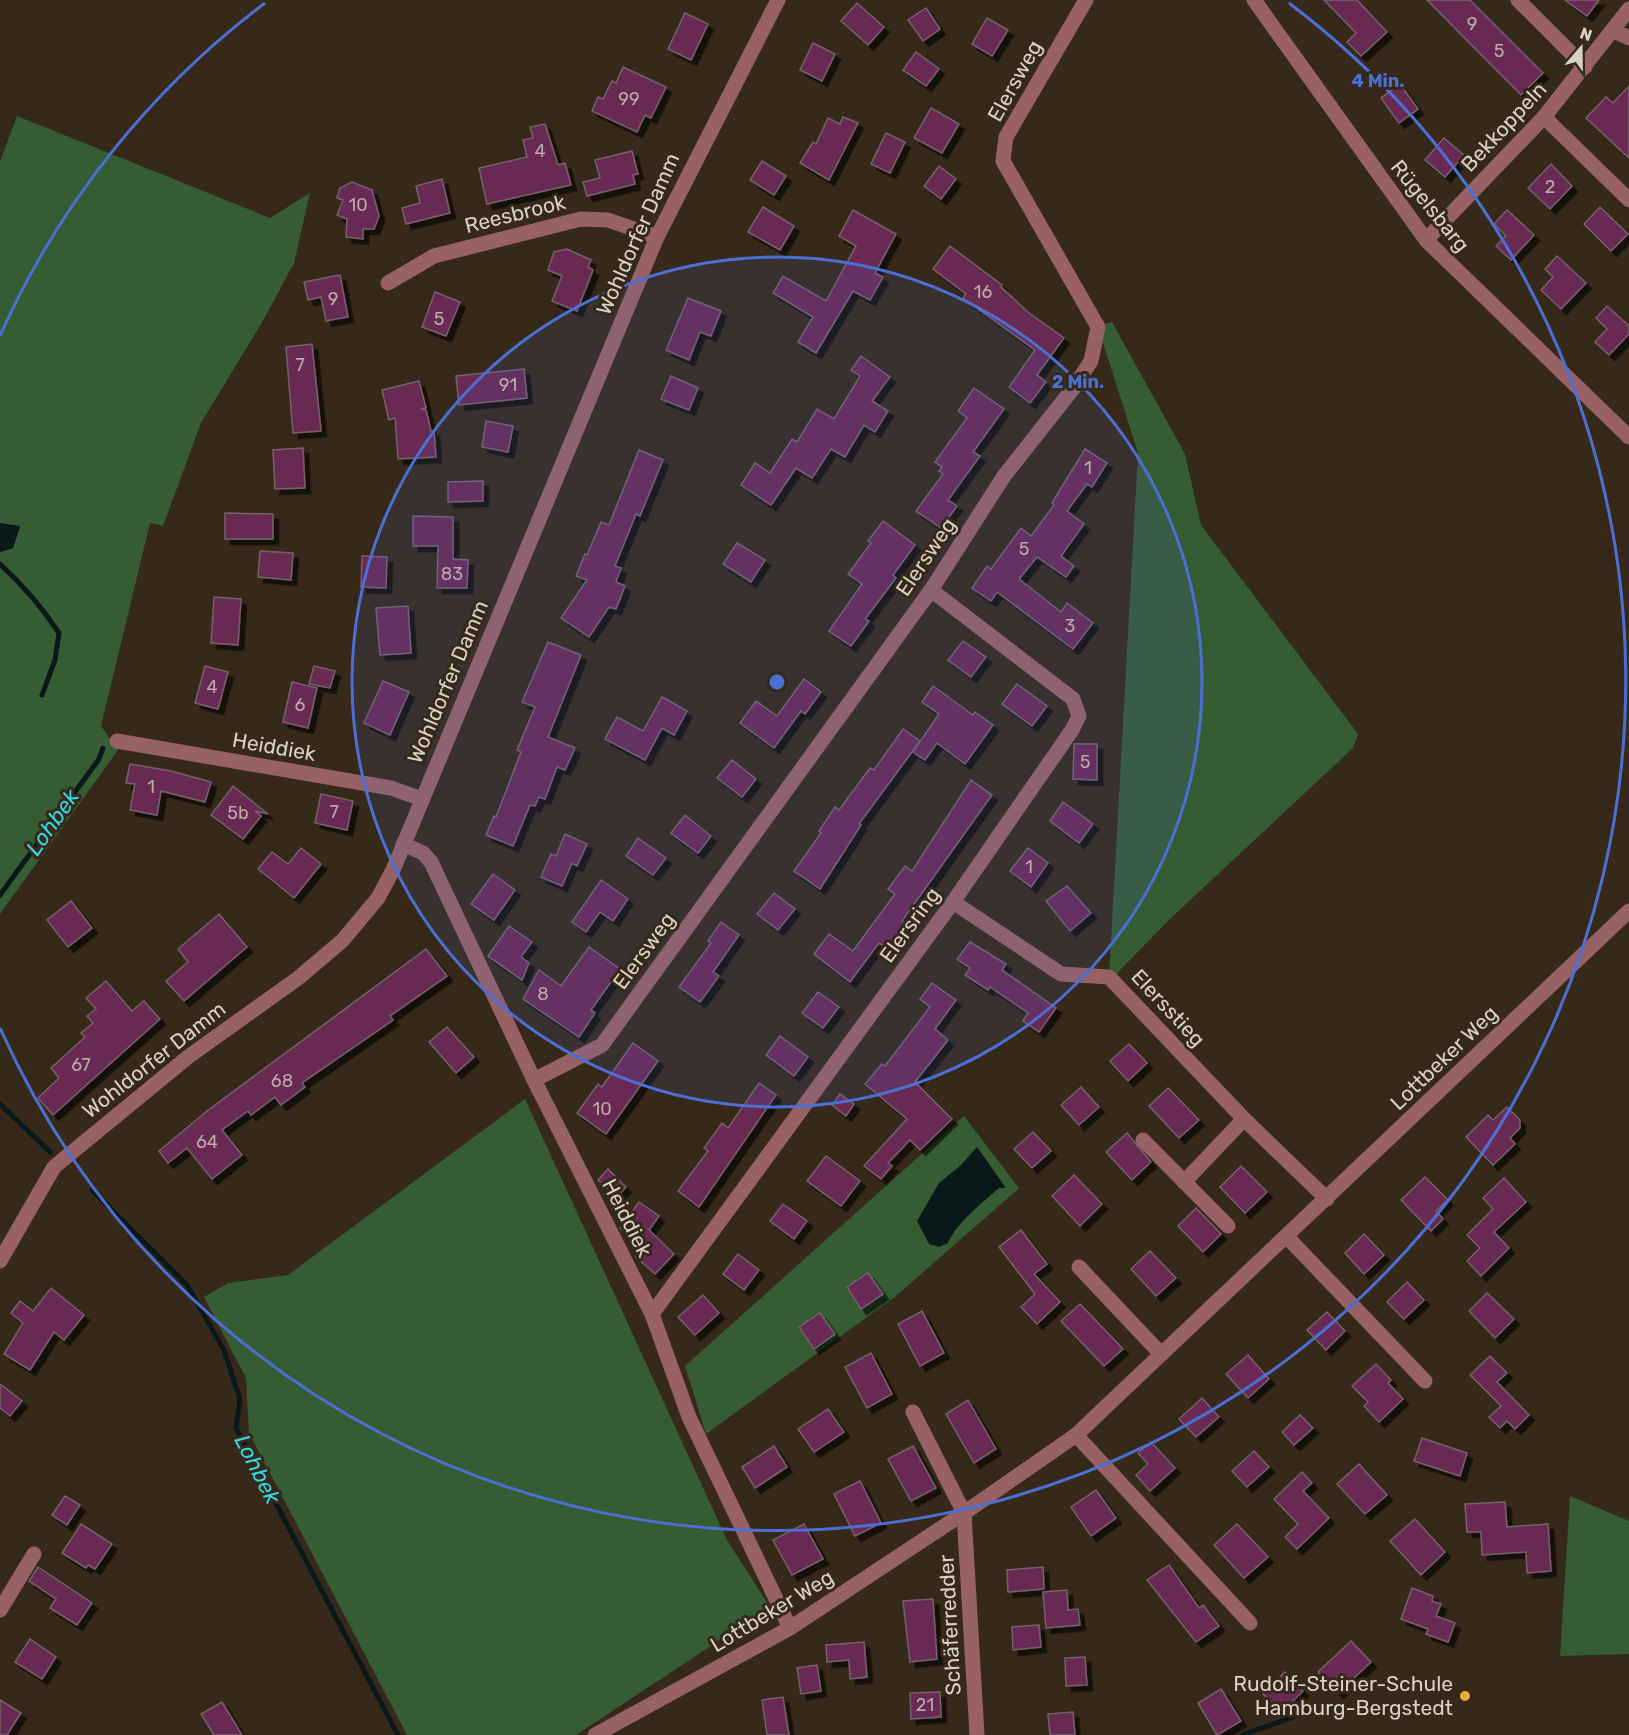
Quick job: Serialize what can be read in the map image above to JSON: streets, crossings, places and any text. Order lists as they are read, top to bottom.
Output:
{
  "streets": {
    "street": [
      "Elersweg",
      "Bekkoppeln",
      "Rügelsbarg",
      "Reesbrook",
      "Wohldorfer Damm",
      "Heiddiek",
      "Elersring",
      "Elersstieg",
      "Lottbeker Weg",
      "Schäferredder"
    ]
  },
  "crossings": [
    ["Elersweg", "Heiddiek"],
    ["Elersweg", "Elersring"],
    ["Bekkoppeln", "Rügelsbarg"],
    ["Reesbrook", "Wohldorfer Damm"],
    ["Wohldorfer Damm", "Heiddiek"],
    ["Heiddiek", "Elersring"],
    ["Heiddiek", "Lottbeker Weg"],
    ["Elersring", "Elersstieg"],
    ["Elersstieg", "Lottbeker Weg"],
    ["Lottbeker Weg", "Schäferredder"]
  ],
  "water": ["Lohbek"],
  "places": ["Rudolf-Steiner-Schule Hamburg-Bergstedt"],
  "house_numbers": [
    "9",
    "5",
    "99",
    "4",
    "2",
    "10",
    "16",
    "9",
    "5",
    "7",
    "91",
    "1",
    "5",
    "83",
    "3",
    "4",
    "6",
    "5",
    "1",
    "7",
    "5b",
    "1",
    "8",
    "67",
    "68",
    "10",
    "64",
    "21"
  ],
  "north": "top",
  "rings": ["4 Min.", "2 Min."]
}
